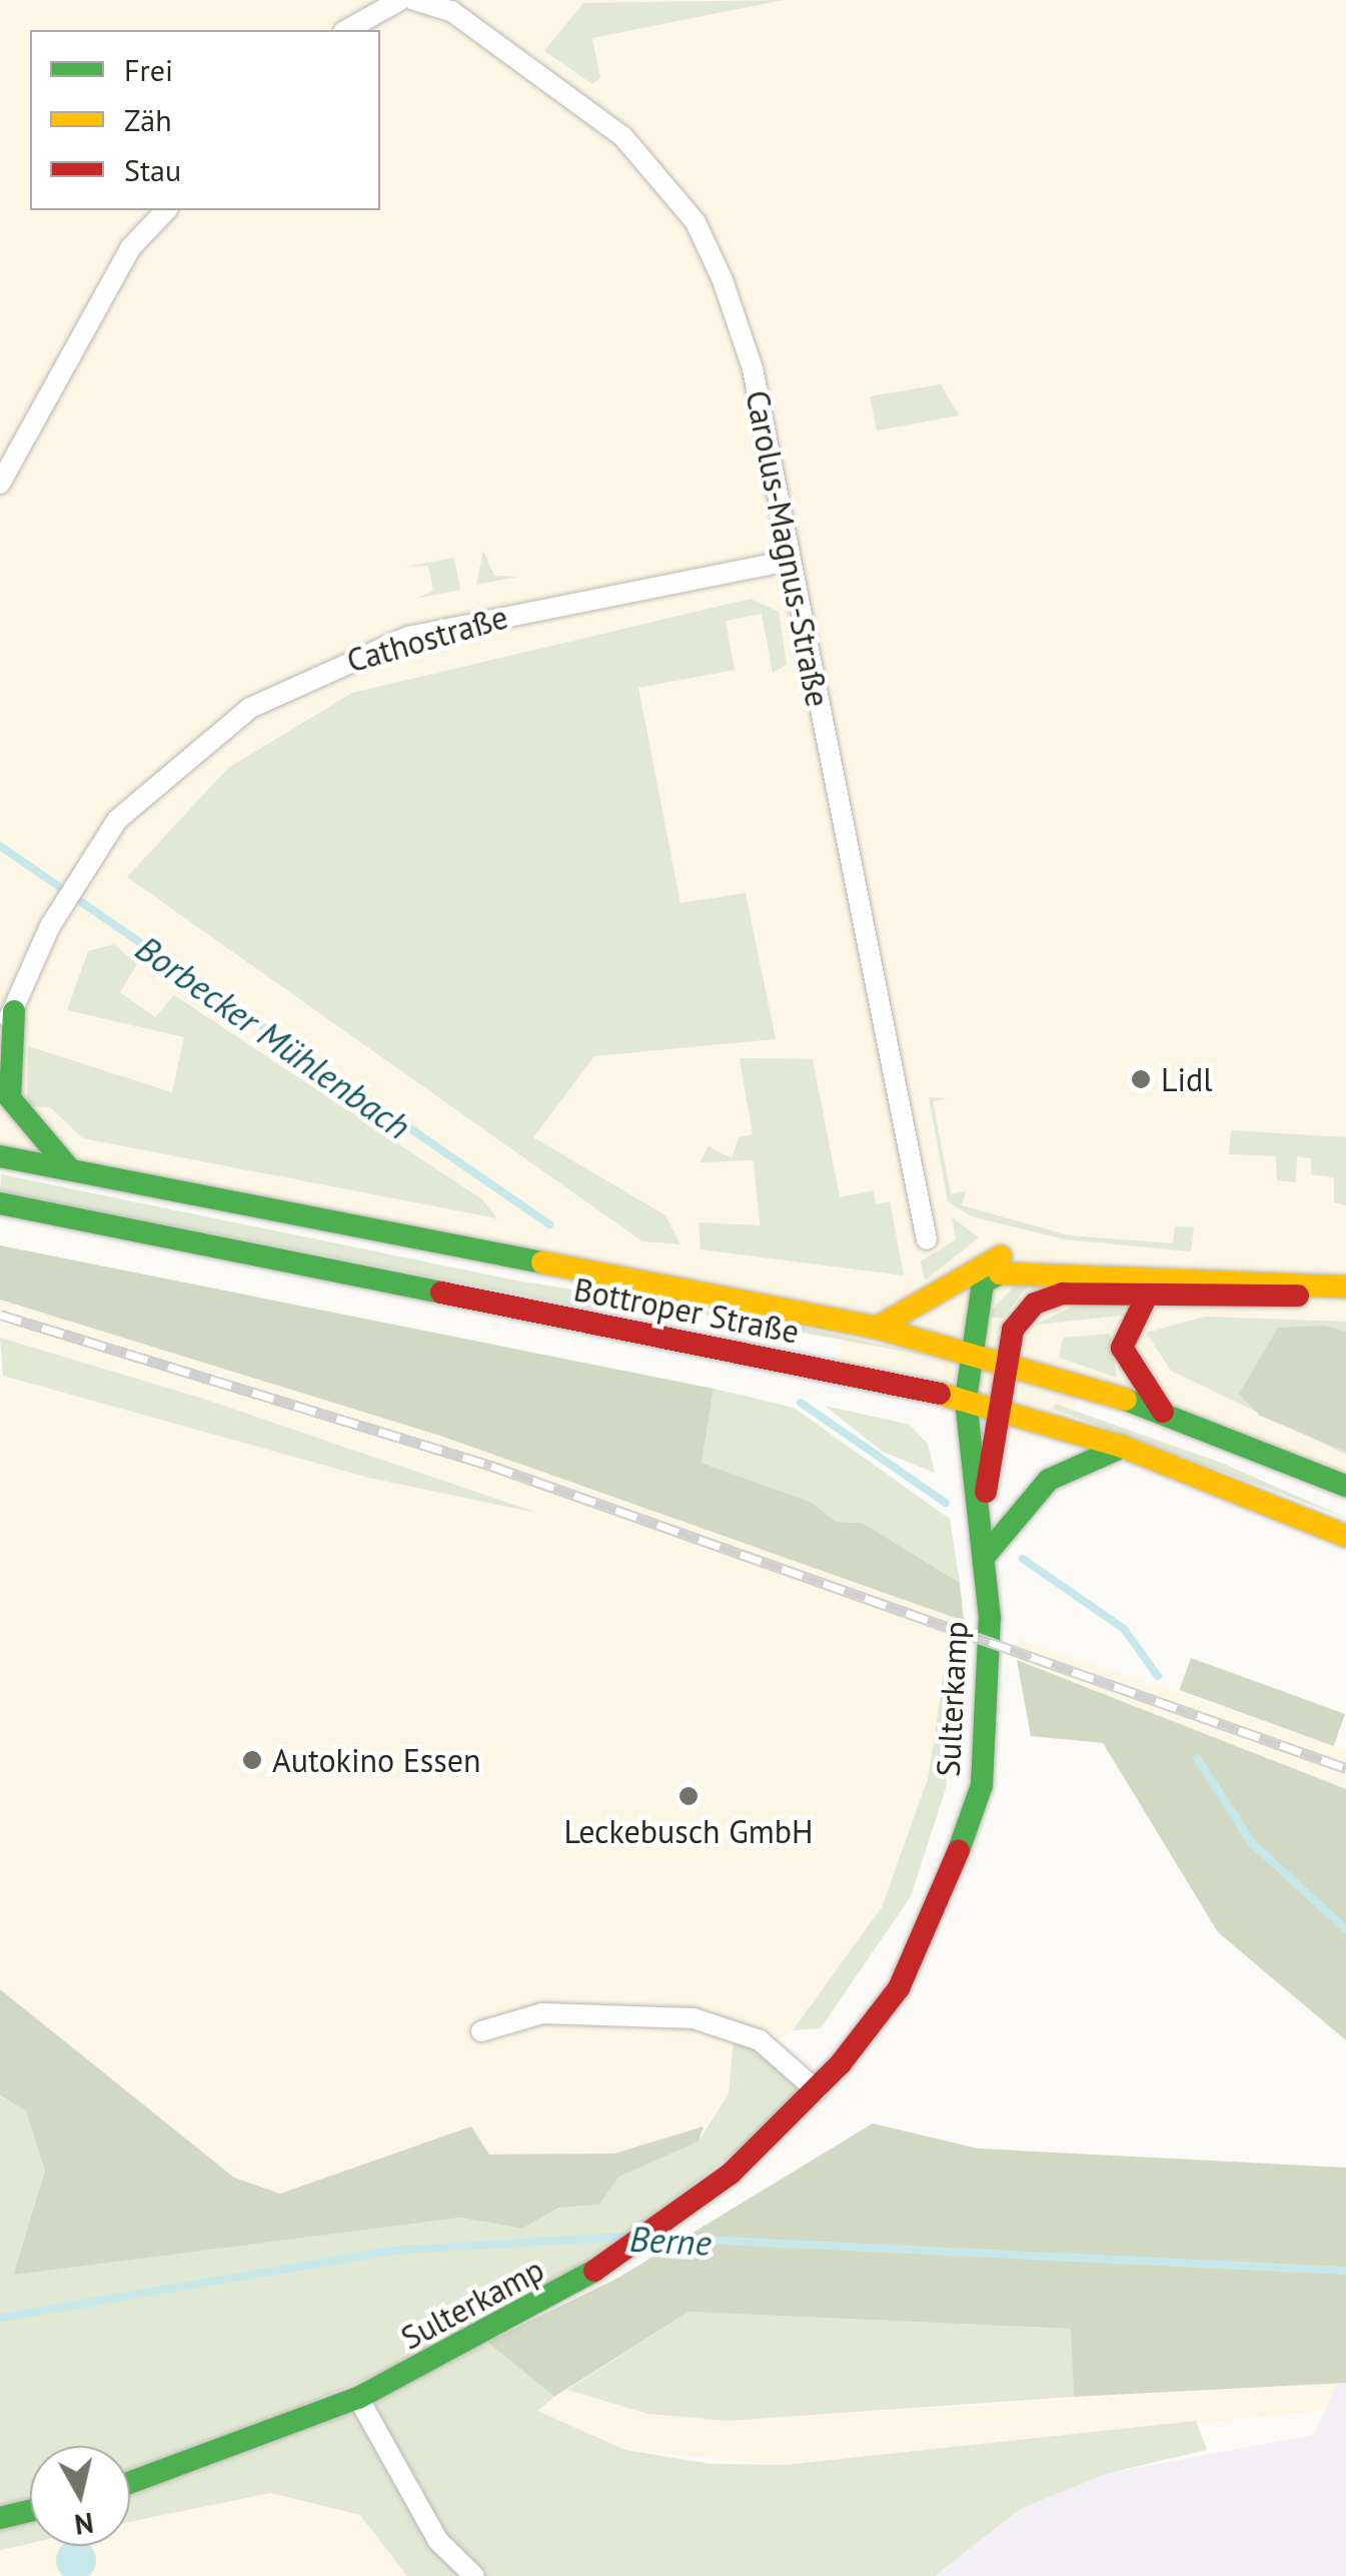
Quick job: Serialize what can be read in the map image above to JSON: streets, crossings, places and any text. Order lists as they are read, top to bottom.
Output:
{
  "streets": {
    "street": [
      "Carolus-Magnus-Straße",
      "Cathostraße",
      "Bottroper Straße",
      "Sulterkamp"
    ]
  },
  "crossings": [
    ["Carolus-Magnus-Straße", "Cathostraße"],
    ["Bottroper Straße", "Sulterkamp"]
  ],
  "water": ["Borbecker Mühlenbach", "Berne"],
  "places": ["Lidl", "Autokino Essen", "Leckebusch GmbH"],
  "legend": ["Frei", "Zäh", "Stau"],
  "north": "bottom"
}
